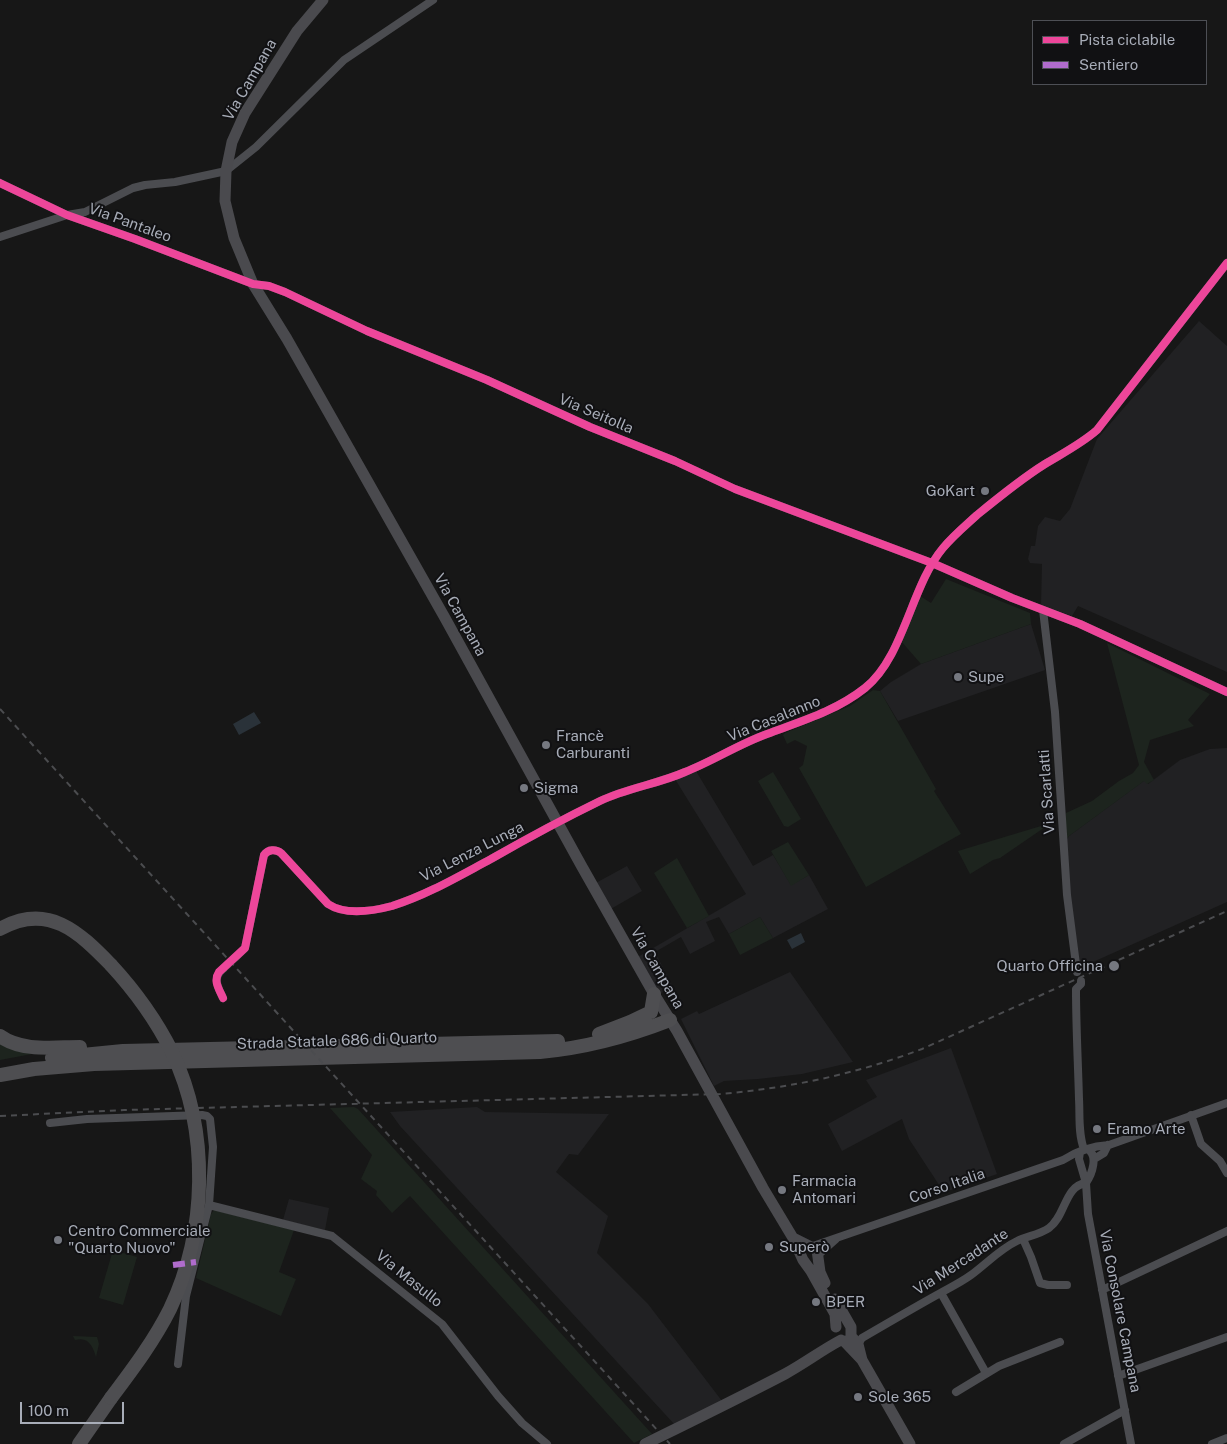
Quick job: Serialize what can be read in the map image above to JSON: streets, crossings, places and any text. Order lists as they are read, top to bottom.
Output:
{
  "streets": {
    "highway": ["Strada Statale 686 di Quarto"],
    "main road": ["Via Campana"],
    "street": [
      "Via Pantaleo",
      "Via Seitolla",
      "Via Casalanno",
      "Via Scarlatti",
      "Via Lenza Lunga",
      "Corso Italia",
      "Via Mercadante",
      "Via Masullo",
      "Via Consolare Campana"
    ]
  },
  "crossings": [
    ["Via Campana", "Via Pantaleo"],
    ["Via Campana", "Via Seitolla"],
    ["Via Campana", "Via Casalanno"],
    ["Via Campana", "Via Lenza Lunga"],
    ["Via Campana", "Strada Statale 686 di Quarto"],
    ["Via Campana", "Corso Italia"],
    ["Via Campana", "Via Mercadante"],
    ["Via Pantaleo", "Via Seitolla"],
    ["Via Seitolla", "Via Casalanno"],
    ["Via Seitolla", "Via Scarlatti"],
    ["Via Casalanno", "Via Lenza Lunga"],
    ["Corso Italia", "Via Consolare Campana"],
    ["Via Mercadante", "Via Consolare Campana"]
  ],
  "places": [
    "GoKart",
    "Supe",
    "Francè Carburanti",
    "Sigma",
    "Quarto Officina",
    "Eramo Arte",
    "Farmacia Antomari",
    "Centro Commerciale \"Quarto Nuovo\"",
    "Superò",
    "BPER",
    "Sole 365"
  ],
  "legend": ["Pista ciclabile", "Sentiero"],
  "scale_bar": "100 m"
}
